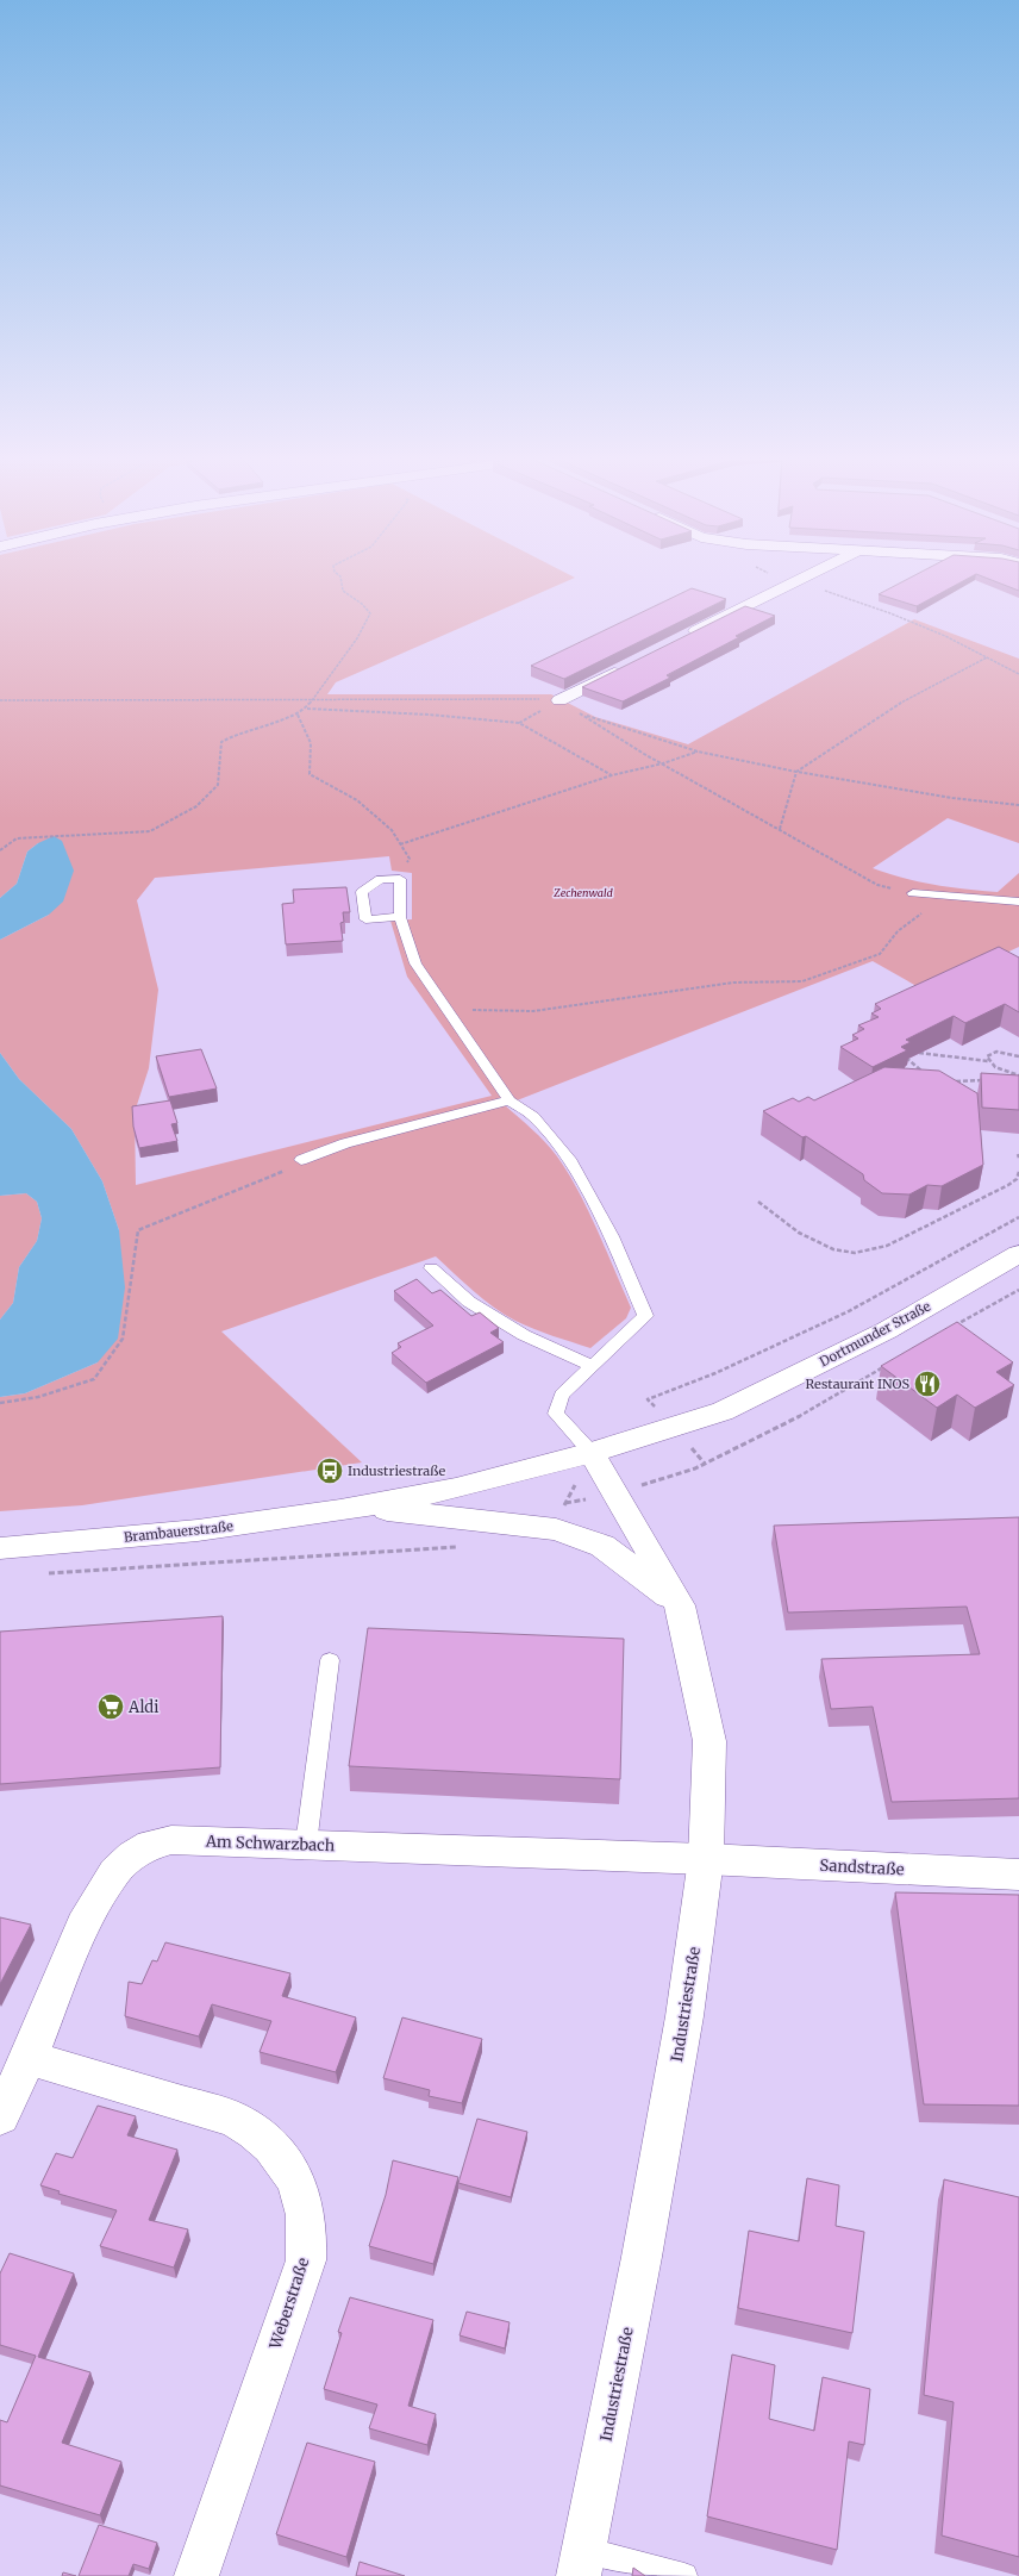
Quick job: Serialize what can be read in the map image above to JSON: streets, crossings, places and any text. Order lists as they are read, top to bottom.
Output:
{
  "streets": {
    "street": [
      "Dortmunder Straße",
      "Brambauerstraße",
      "Am Schwarzbach",
      "Sandstraße",
      "Industriestraße",
      "Weberstraße"
    ]
  },
  "crossings": [
    ["Dortmunder Straße", "Brambauerstraße"],
    ["Dortmunder Straße", "Industriestraße"],
    ["Brambauerstraße", "Industriestraße"],
    ["Am Schwarzbach", "Sandstraße"],
    ["Am Schwarzbach", "Industriestraße"],
    ["Am Schwarzbach", "Weberstraße"],
    ["Sandstraße", "Industriestraße"]
  ],
  "parks": ["Zechenwald"],
  "places": {
    "restaurant": ["Restaurant INOS"],
    "bus stop": ["Industriestraße"],
    "supermarket": ["Aldi"]
  }
}
